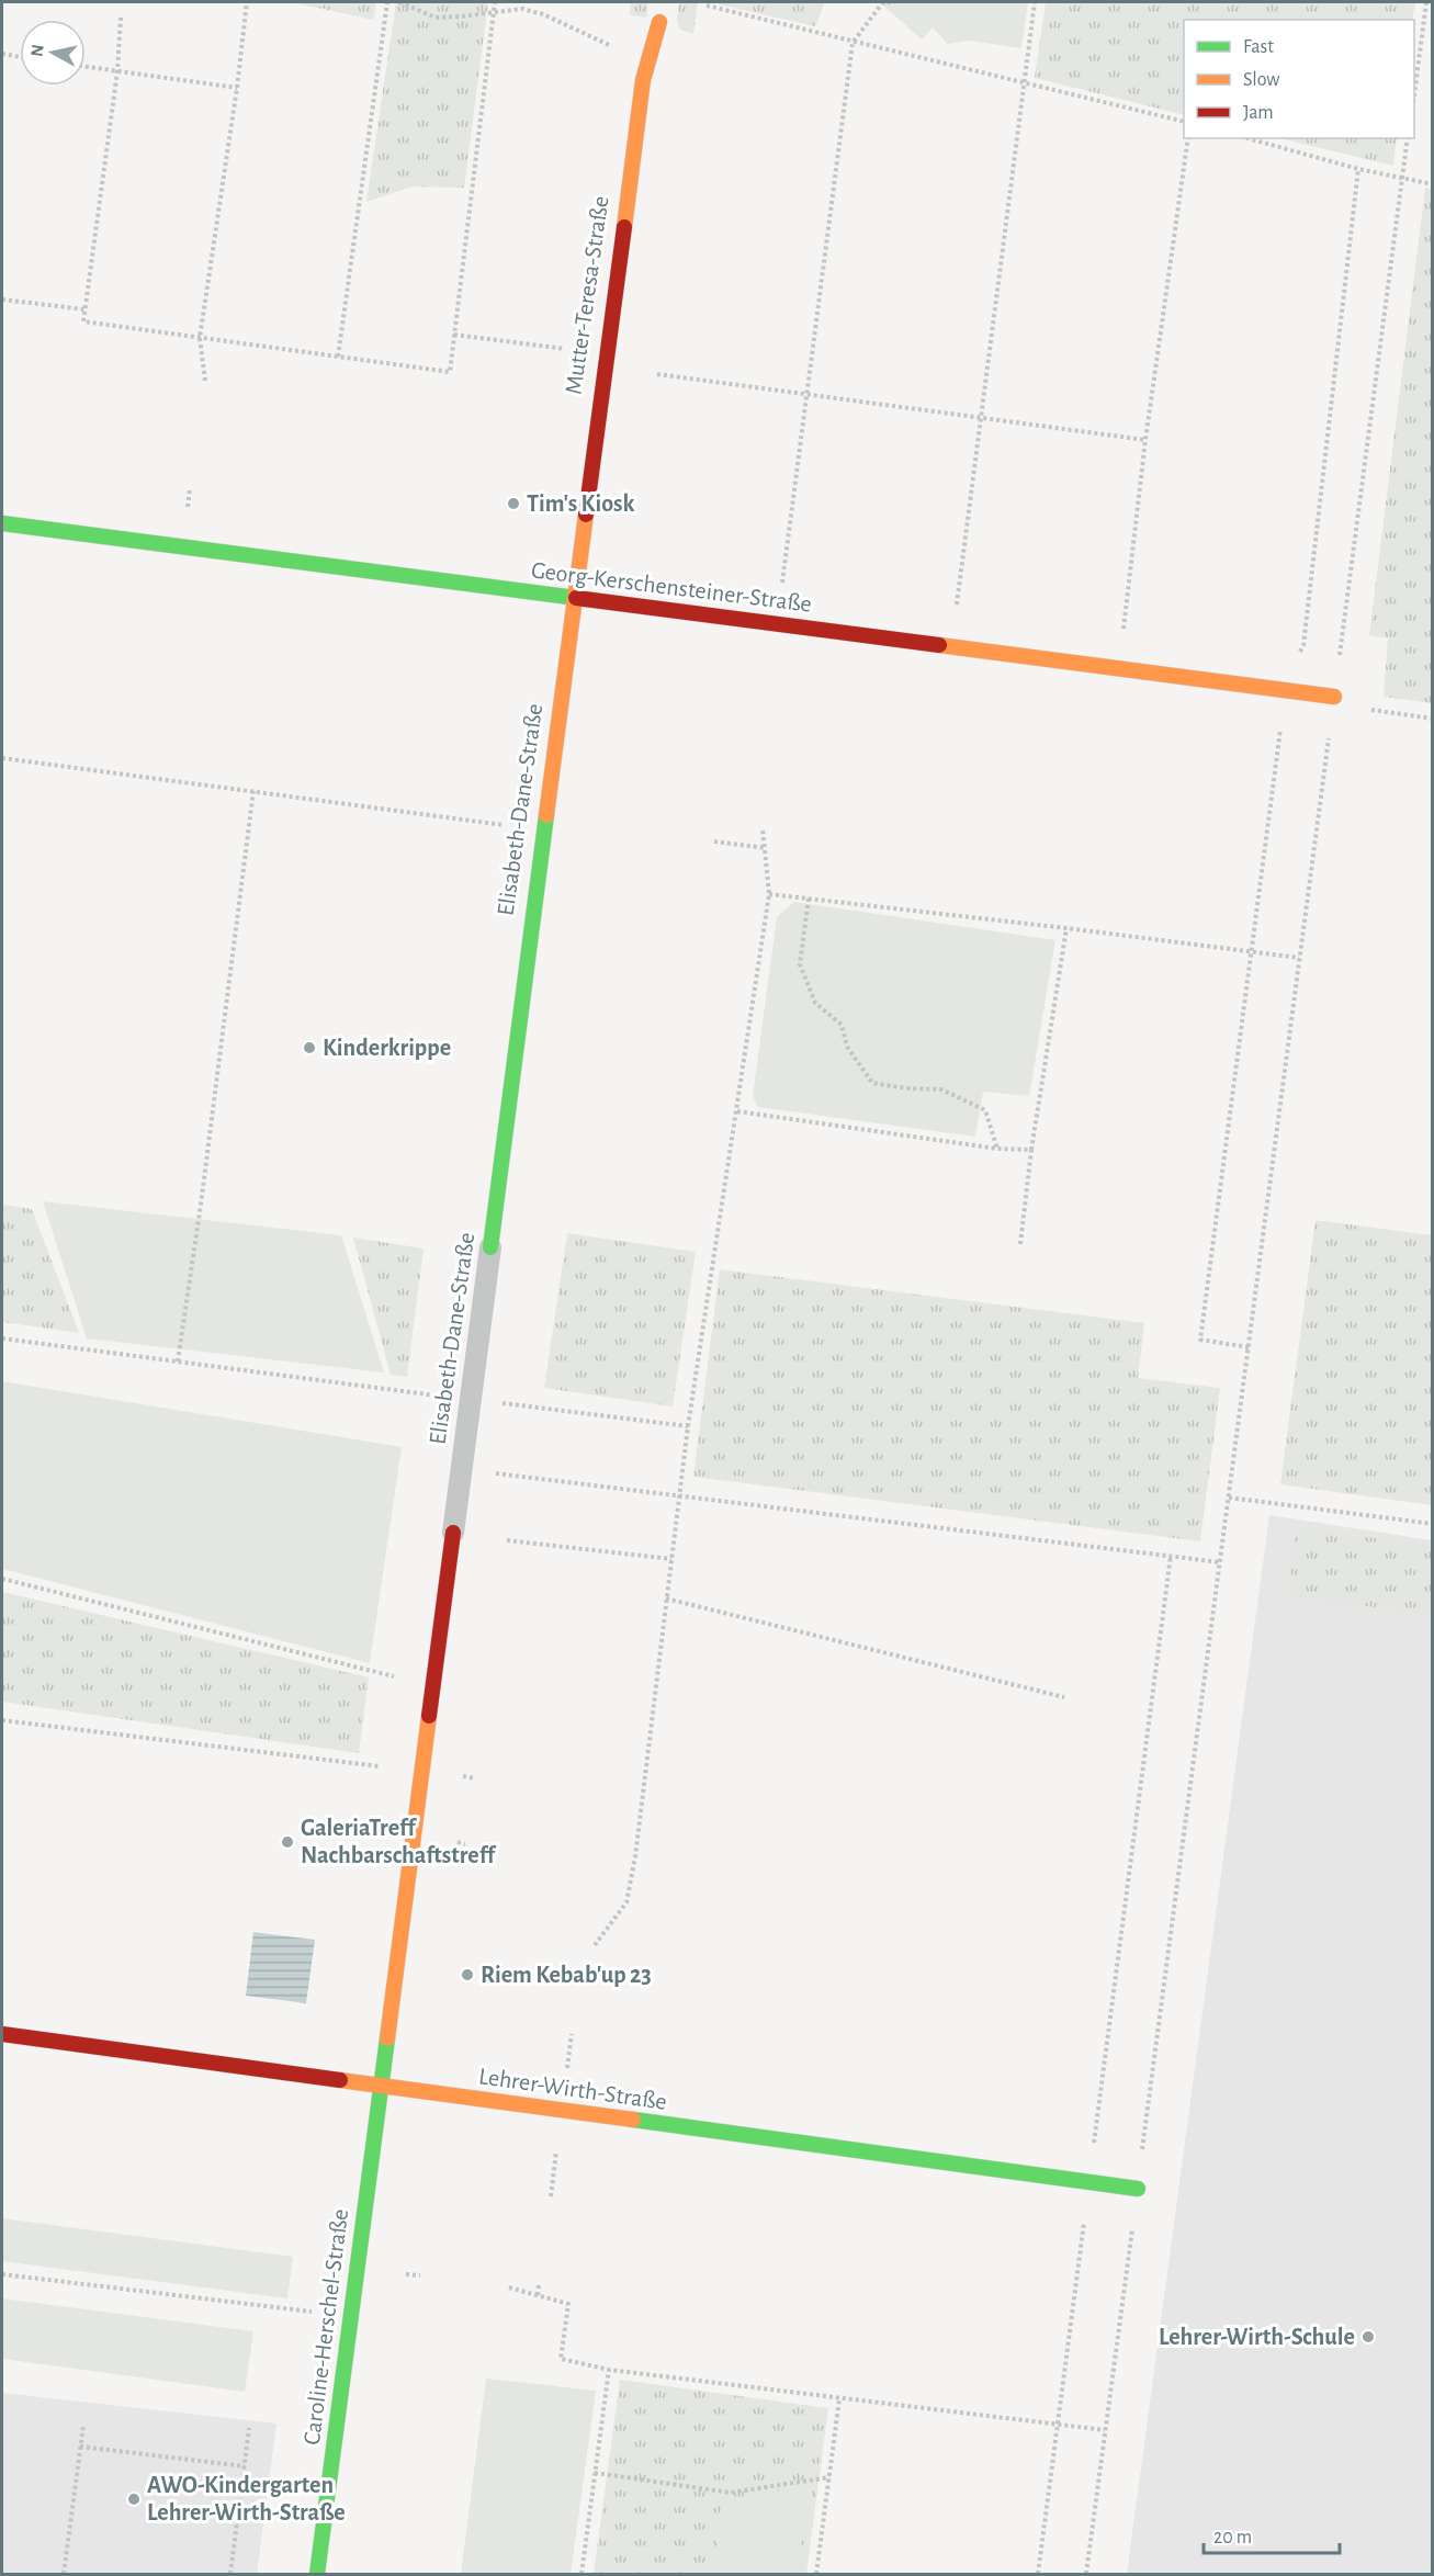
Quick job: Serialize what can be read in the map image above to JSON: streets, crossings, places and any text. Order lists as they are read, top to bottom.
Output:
{
  "streets": {
    "street": [
      "Mutter-Teresa-Straße",
      "Georg-Kerschensteiner-Straße",
      "Elisabeth-Dane-Straße",
      "Lehrer-Wirth-Straße",
      "Caroline-Herschel-Straße"
    ]
  },
  "crossings": [
    ["Mutter-Teresa-Straße", "Georg-Kerschensteiner-Straße"],
    ["Mutter-Teresa-Straße", "Elisabeth-Dane-Straße"],
    ["Georg-Kerschensteiner-Straße", "Elisabeth-Dane-Straße"],
    ["Elisabeth-Dane-Straße", "Lehrer-Wirth-Straße"],
    ["Elisabeth-Dane-Straße", "Caroline-Herschel-Straße"],
    ["Lehrer-Wirth-Straße", "Caroline-Herschel-Straße"]
  ],
  "places": [
    "Tim's Kiosk",
    "Kinderkrippe",
    "GaleriaTreff Nachbarschaftstreff",
    "Riem Kebab'up 23",
    "Lehrer-Wirth-Schule",
    "AWO-Kindergarten Lehrer-Wirth-Straße"
  ],
  "legend": ["Fast", "Slow", "Jam"],
  "scale_bar": "20 m",
  "north": "left"
}
